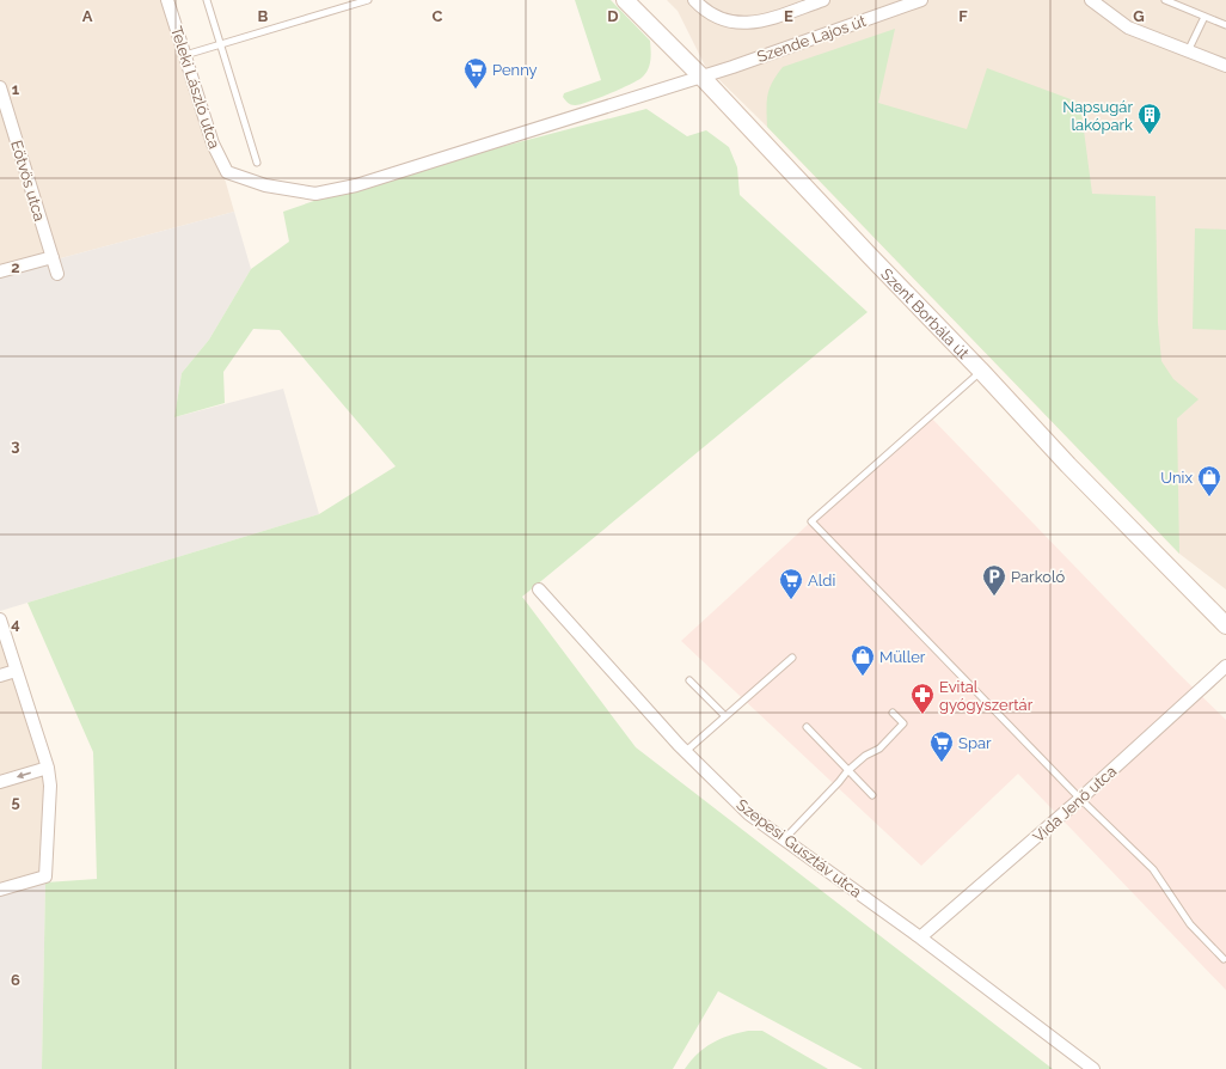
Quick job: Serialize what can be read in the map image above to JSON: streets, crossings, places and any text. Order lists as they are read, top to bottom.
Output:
{
  "streets": {
    "street": [
      "Szende Lajos út",
      "Teleki László utca",
      "Eötvös utca",
      "Szent Borbála út",
      "Vida Jenő utca",
      "Szepesi Gusztáv utca"
    ]
  },
  "crossings": [
    ["Szende Lajos út", "Teleki László utca"],
    ["Szende Lajos út", "Szent Borbála út"],
    ["Vida Jenő utca", "Szepesi Gusztáv utca"]
  ],
  "places": {
    "supermarket": ["Penny", "Aldi", "Spar"],
    "building": ["Napsugár lakópark"],
    "shop": ["Unix", "Müller"],
    "parking": ["Parkoló"],
    "pharmacy": ["Evital gyógyszertár"]
  },
  "grid": {
    "columns": [
      "A",
      "B",
      "C",
      "D",
      "E",
      "F",
      "G"
    ],
    "rows": [
      "1",
      "2",
      "3",
      "4",
      "5",
      "6"
    ]
  }
}
